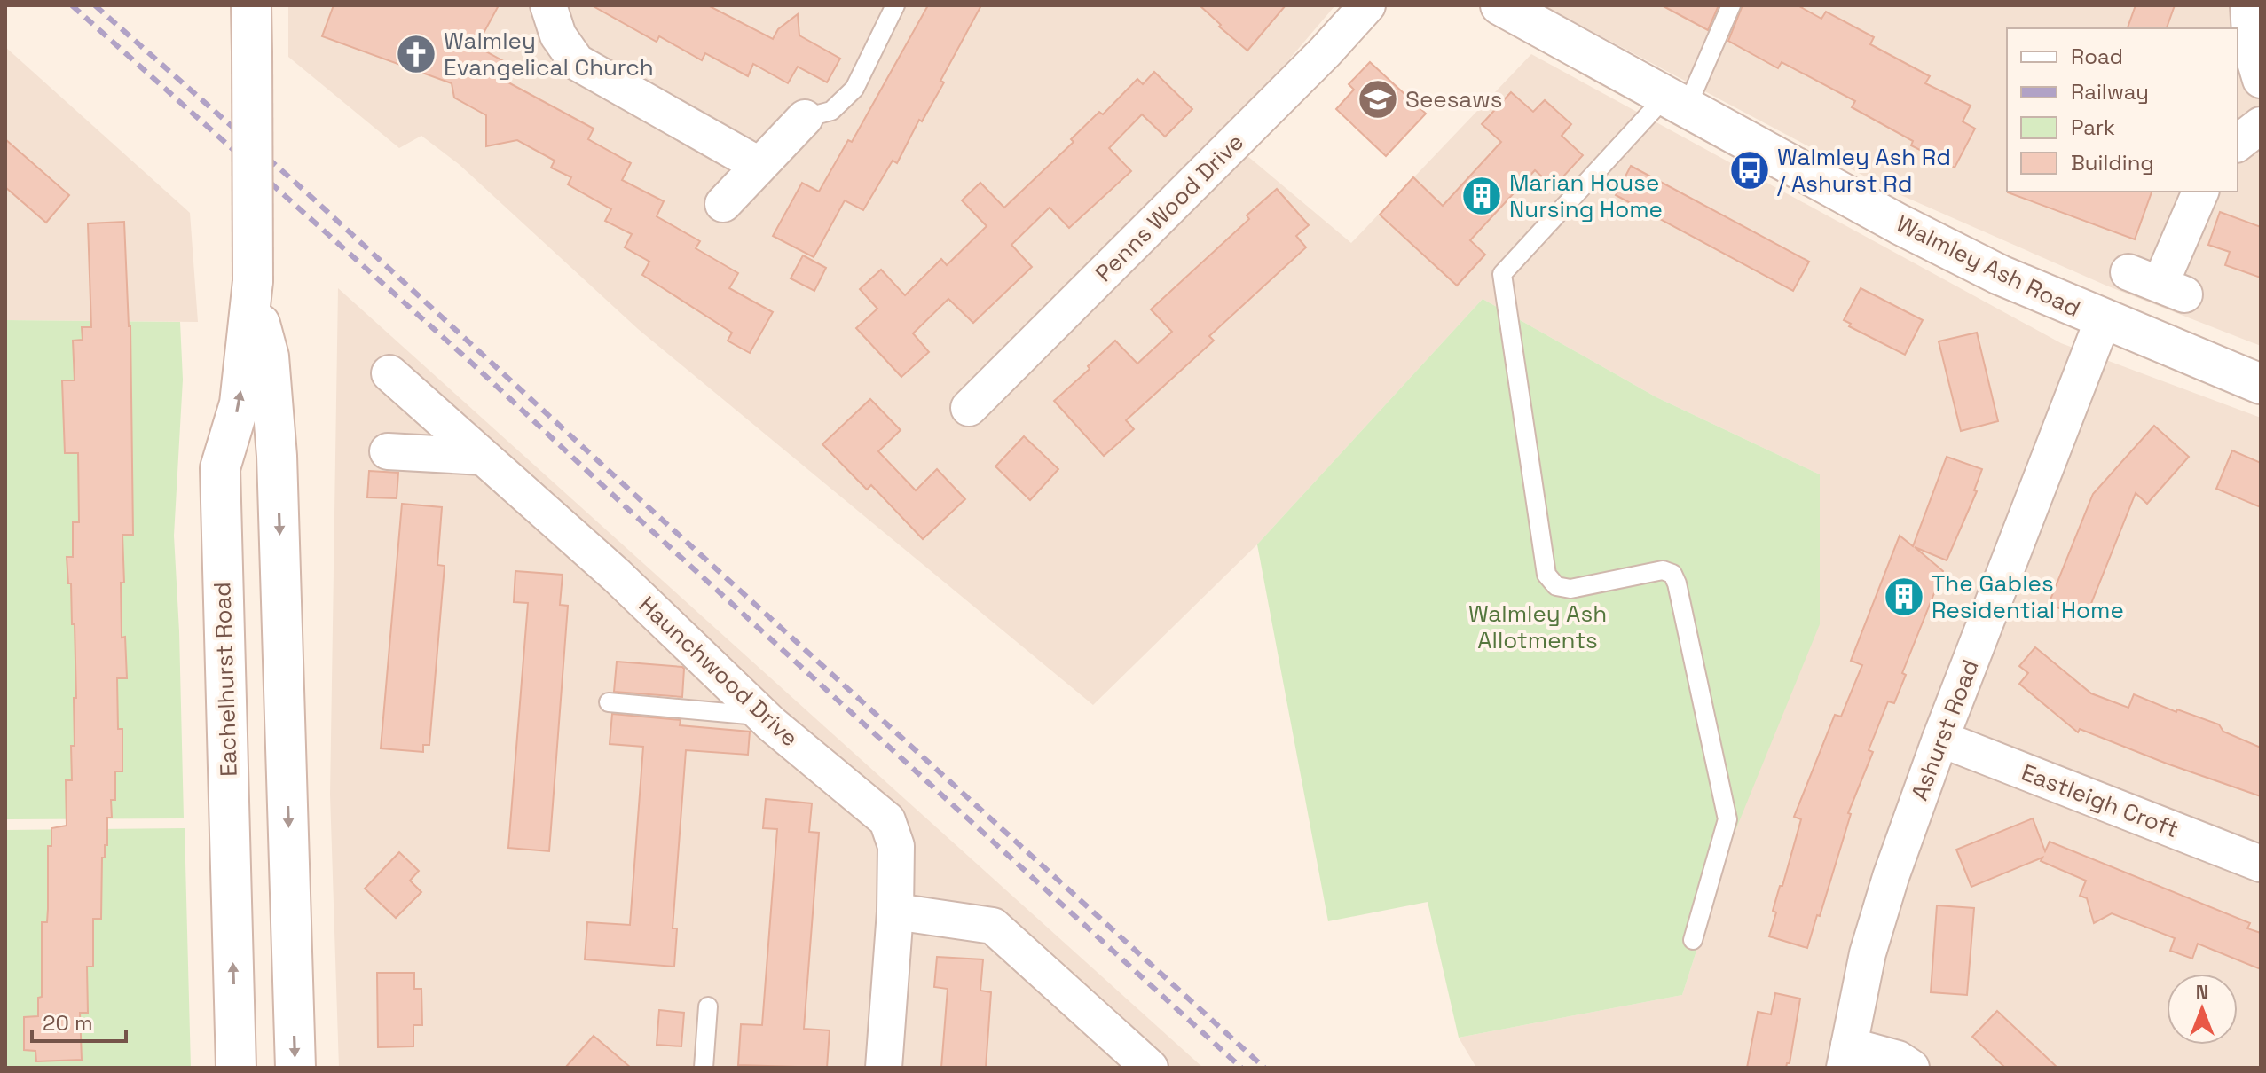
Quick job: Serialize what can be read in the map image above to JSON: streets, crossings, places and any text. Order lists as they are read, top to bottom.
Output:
{
  "streets": {
    "main road": ["Walmley Ash Road", "Eachelhurst Road"],
    "street": [
      "Penns Wood Drive",
      "Haunchwood Drive",
      "Ashurst Road",
      "Eastleigh Croft"
    ]
  },
  "crossings": [
    ["Walmley Ash Road", "Ashurst Road"],
    ["Ashurst Road", "Eastleigh Croft"]
  ],
  "parks": ["Walmley Ash Allotments"],
  "places": {
    "church": ["Walmley Evangelical Church"],
    "school or university": ["Seesaws"],
    "bus stop": ["Walmley Ash Rd / Ashurst Rd"],
    "building": ["Marian House Nursing Home", "The Gables Residential Home"]
  },
  "legend": [
    "Road",
    "Railway",
    "Park",
    "Building"
  ],
  "scale_bar": "20 m",
  "north": "top"
}
